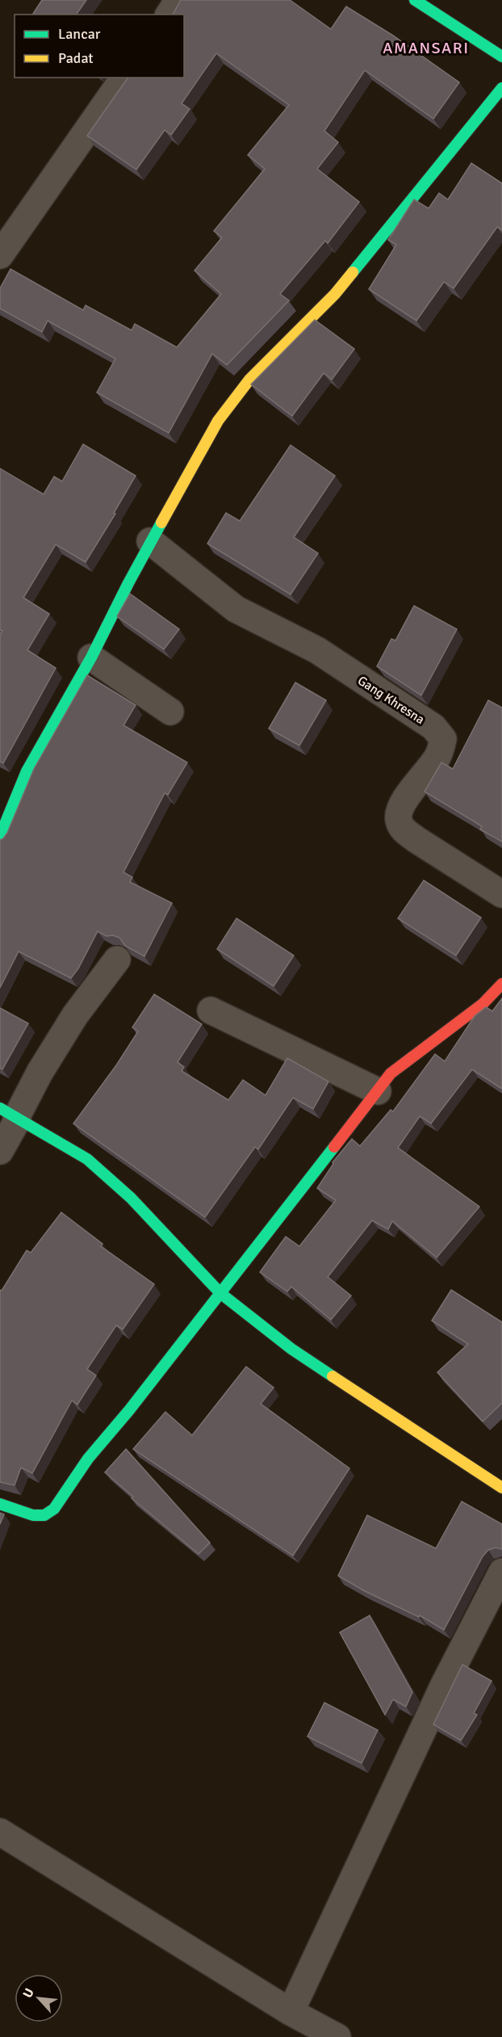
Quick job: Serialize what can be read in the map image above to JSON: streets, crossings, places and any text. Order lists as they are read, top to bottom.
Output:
{
  "streets": {
    "street": ["Gang Khresna"]
  },
  "districts": ["AMANSARI"],
  "legend": ["Lancar", "Padat"],
  "north": "top left"
}
